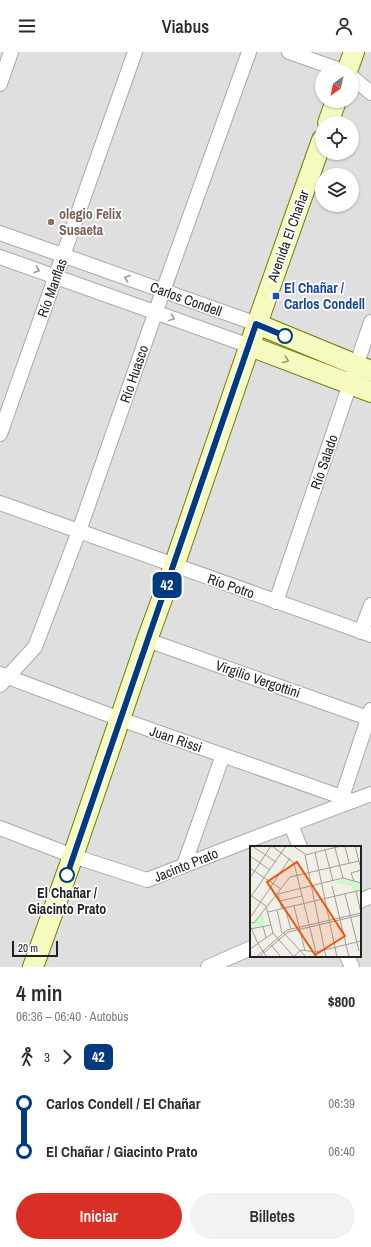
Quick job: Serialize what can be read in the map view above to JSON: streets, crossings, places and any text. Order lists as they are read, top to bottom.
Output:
{
  "streets": {
    "street": [
      "Avenida El Chañar",
      "Río Manflas",
      "Carlos Condell",
      "Río Huasco",
      "Río Salado",
      "Río Potro",
      "Virgilio Vergottini",
      "Juan Rissi",
      "Jacinto Prato"
    ]
  },
  "crossings": [
    ["Avenida El Chañar", "Carlos Condell"],
    ["Avenida El Chañar", "Río Potro"],
    ["Avenida El Chañar", "Virgilio Vergottini"],
    ["Avenida El Chañar", "Juan Rissi"],
    ["Avenida El Chañar", "Jacinto Prato"],
    ["Río Manflas", "Carlos Condell"],
    ["Carlos Condell", "Río Huasco"],
    ["Carlos Condell", "Río Salado"],
    ["Río Huasco", "Río Potro"],
    ["Río Huasco", "Juan Rissi"],
    ["Río Salado", "Río Potro"],
    ["Juan Rissi", "Jacinto Prato"]
  ],
  "places": {
    "other": ["olegio Felix Susaeta", "El Chañar / Giacinto Prato"],
    "transit": ["El Chañar / Carlos Condell"]
  },
  "lines": ["bus line 42"],
  "scale_bar": "20 m",
  "north": "bottom left",
  "page": {
    "header": "Viabus",
    "on_map": "42",
    "scale": "20 m",
    "heading": ["4 min", "06:36 – 06:40 · Autobús", "$800"],
    "legs": ["3", "42"],
    "list": [
      {
        "name": "Carlos Condell / El Chañar",
        "value": "06:39"
      },
      {
        "name": "El Chañar / Giacinto Prato",
        "value": "06:40"
      }
    ],
    "buttons": ["Iniciar", "Billetes"]
  }
}
